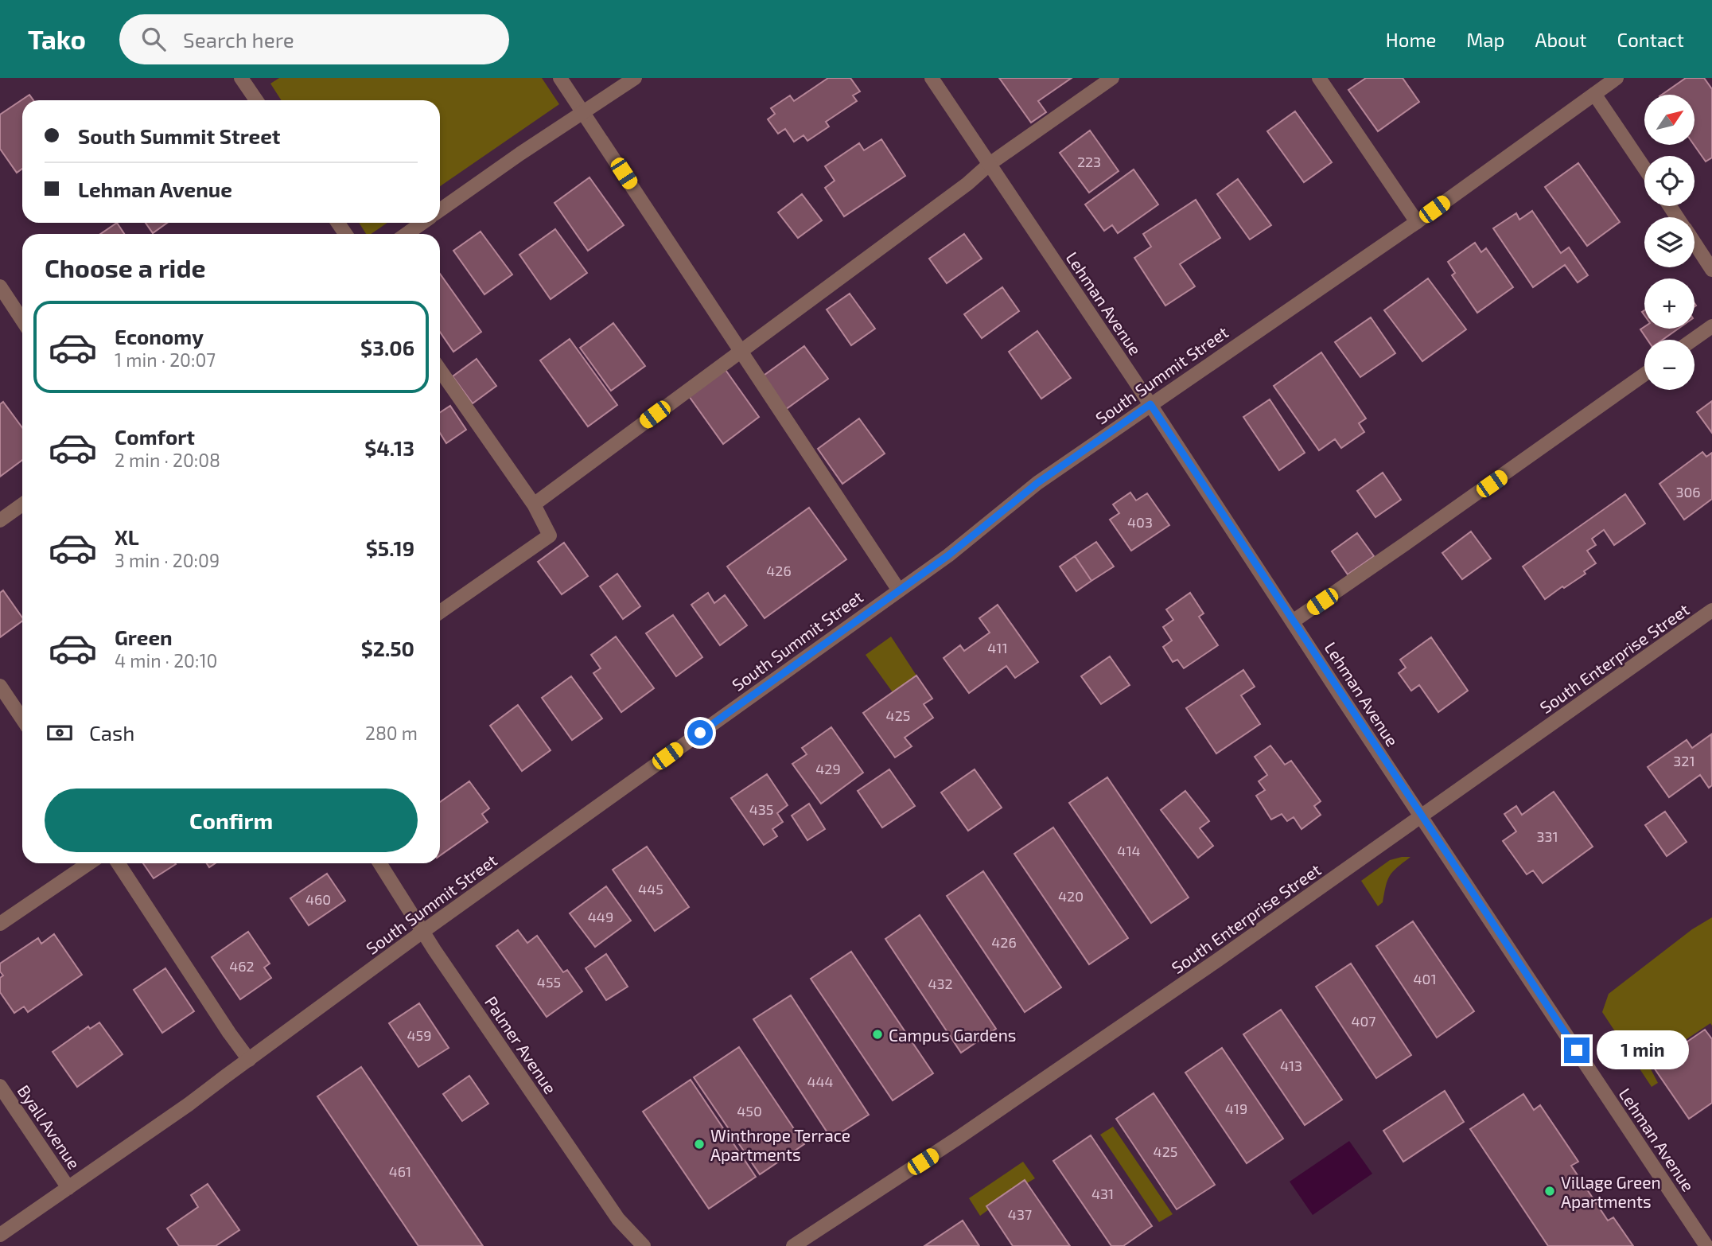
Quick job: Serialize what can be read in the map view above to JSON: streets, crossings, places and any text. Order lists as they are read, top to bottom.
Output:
{
  "streets": {
    "street": [
      "Lehman Avenue",
      "South Summit Street",
      "South Enterprise Street",
      "Palmer Avenue",
      "Byall Avenue"
    ]
  },
  "crossings": [
    ["Lehman Avenue", "South Summit Street"],
    ["Lehman Avenue", "South Enterprise Street"],
    ["South Summit Street", "Palmer Avenue"],
    ["South Summit Street", "Byall Avenue"]
  ],
  "places": ["Campus Gardens", "Winthrope Terrace Apartments", "Village Green Apartments"],
  "house_numbers": [
    "223",
    "306",
    "403",
    "426",
    "411",
    "425",
    "321",
    "429",
    "435",
    "331",
    "414",
    "445",
    "420",
    "460",
    "449",
    "426",
    "462",
    "401",
    "455",
    "432",
    "407",
    "459",
    "413",
    "444",
    "419",
    "450",
    "425",
    "461",
    "431",
    "437"
  ],
  "north": "top right",
  "page": {
    "header": "Tako",
    "search": "Search here",
    "nav": [
      "Home",
      "Map",
      "About",
      "Contact"
    ],
    "map_buttons": ["+", "−"],
    "banner": ["South Summit Street", "Lehman Avenue"],
    "heading": "Choose a ride",
    "list": [
      {
        "name": "Economy",
        "note": "1 min · 20:07",
        "value": "$3.06"
      },
      {
        "name": "Comfort",
        "note": "2 min · 20:08",
        "value": "$4.13"
      },
      {
        "name": "XL",
        "note": "3 min · 20:09",
        "value": "$5.19"
      },
      {
        "name": "Green",
        "note": "4 min · 20:10",
        "value": "$2.50"
      }
    ],
    "pay": ["Cash", "280 m"],
    "buttons": "Confirm",
    "bubble": "1 min"
  }
}
